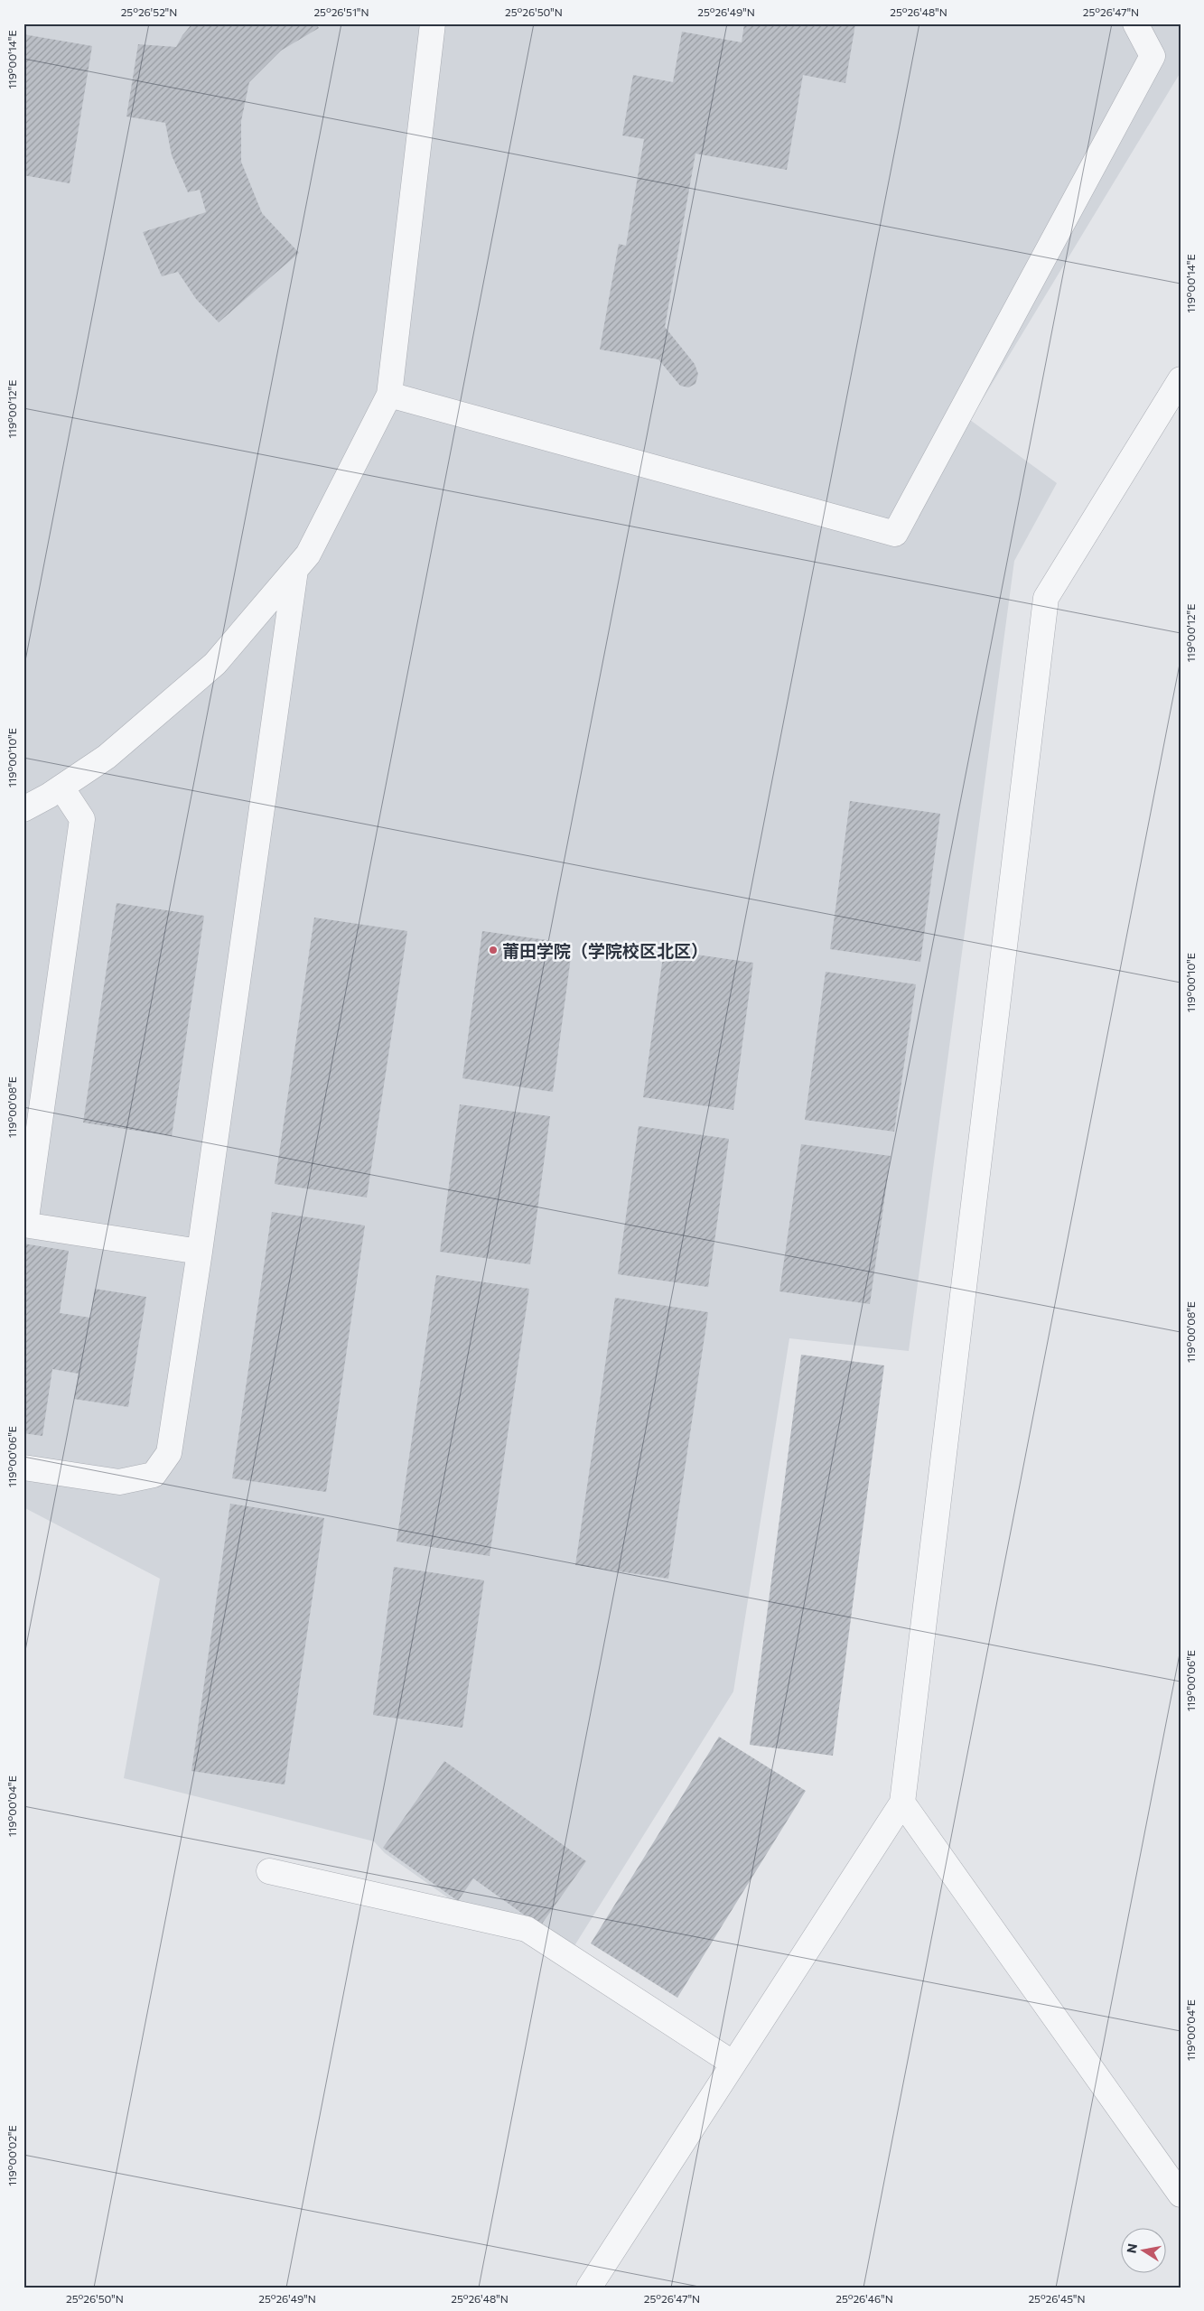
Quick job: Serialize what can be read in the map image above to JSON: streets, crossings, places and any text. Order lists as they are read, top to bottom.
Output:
{
  "places": ["莆田学院（学院校区北区）"],
  "north": "left",
  "coordinates": [
    "25°26'52\"N",
    "25°26'51\"N",
    "25°26'50\"N",
    "25°26'49\"N",
    "25°26'48\"N",
    "25°26'47\"N",
    "119°00'14\"E",
    "119°00'12\"E",
    "119°00'10\"E",
    "119°00'08\"E",
    "119°00'06\"E",
    "119°00'04\"E",
    "119°00'02\"E",
    "25°26'46\"N",
    "25°26'45\"N"
  ]
}
